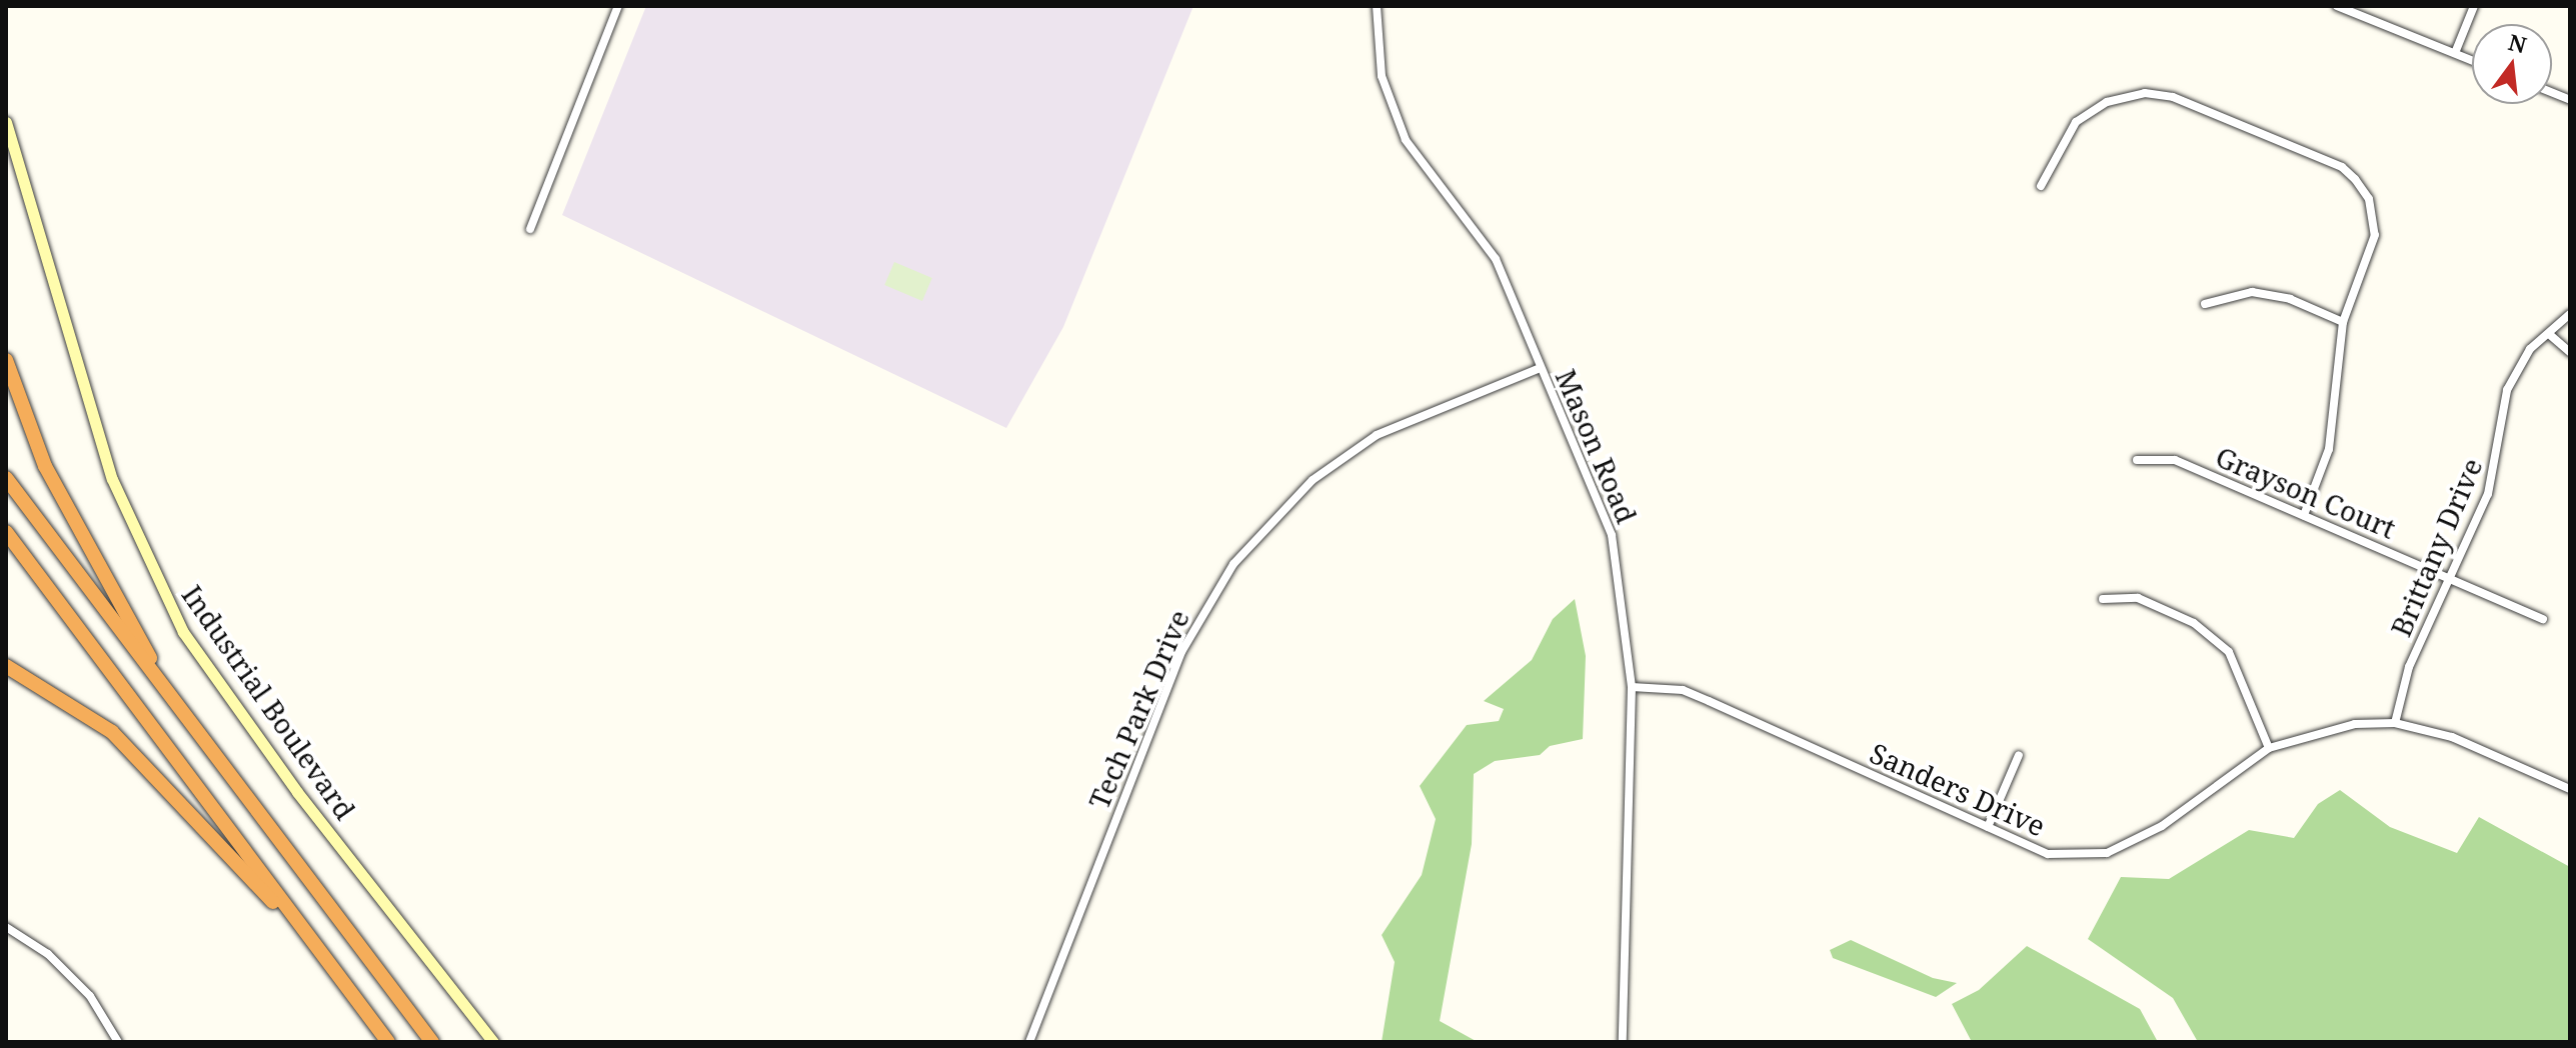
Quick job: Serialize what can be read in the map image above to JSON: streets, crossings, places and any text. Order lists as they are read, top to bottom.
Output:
{
  "streets": {
    "street": [
      "Mason Road",
      "Grayson Court",
      "Brittany Drive",
      "Industrial Boulevard",
      "Tech Park Drive",
      "Sanders Drive"
    ]
  },
  "crossings": [
    ["Mason Road", "Tech Park Drive"],
    ["Mason Road", "Sanders Drive"],
    ["Grayson Court", "Brittany Drive"],
    ["Brittany Drive", "Sanders Drive"]
  ],
  "north": "top"
}
